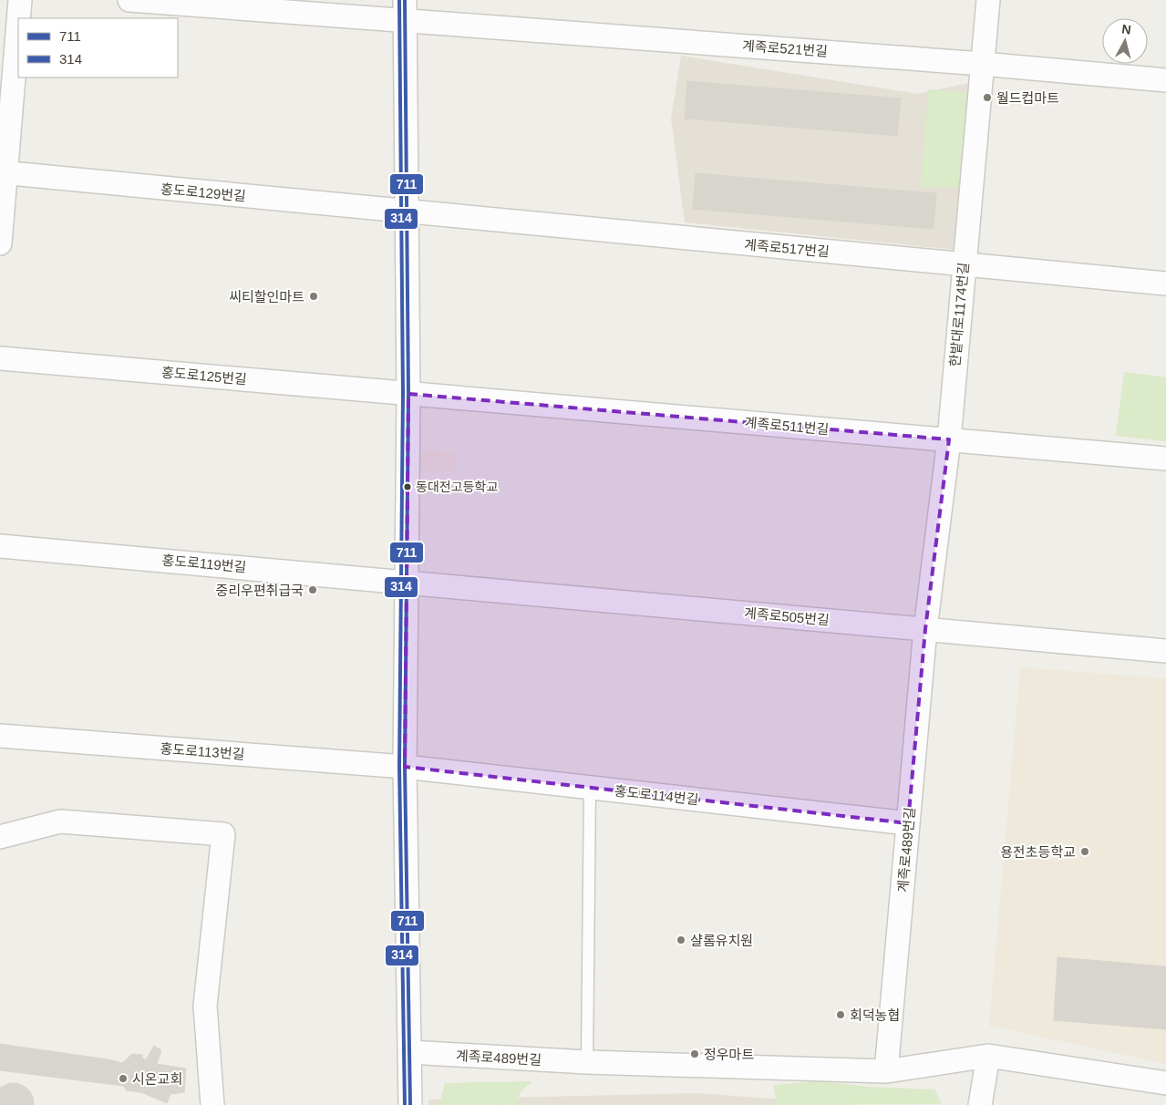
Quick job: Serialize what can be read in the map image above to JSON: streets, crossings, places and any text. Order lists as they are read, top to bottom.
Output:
{
  "streets": {
    "street": [
      "계족로521번길",
      "홍도로129번길",
      "계족로517번길",
      "한밭대로1174번길",
      "홍도로125번길",
      "계족로511번길",
      "홍도로119번길",
      "계족로505번길",
      "홍도로113번길",
      "홍도로114번길",
      "계족로489번길"
    ]
  },
  "crossings": [
    ["계족로521번길", "한밭대로1174번길"],
    ["홍도로129번길", "계족로517번길"],
    ["계족로517번길", "한밭대로1174번길"],
    ["한밭대로1174번길", "계족로511번길"],
    ["한밭대로1174번길", "계족로505번길"],
    ["한밭대로1174번길", "계족로489번길"],
    ["홍도로125번길", "계족로511번길"],
    ["홍도로119번길", "계족로505번길"],
    ["계족로505번길", "계족로489번길"],
    ["홍도로113번길", "홍도로114번길"],
    ["홍도로114번길", "계족로489번길"]
  ],
  "places": [
    "월드컵마트",
    "씨티할인마트",
    "동대전고등학교",
    "중리우편취급국",
    "용전초등학교",
    "샬롬유치원",
    "회덕농협",
    "정우마트",
    "시온교회"
  ],
  "lines": ["transit line 711", "transit line 314"],
  "legend": ["711", "314"],
  "north": "top"
}
